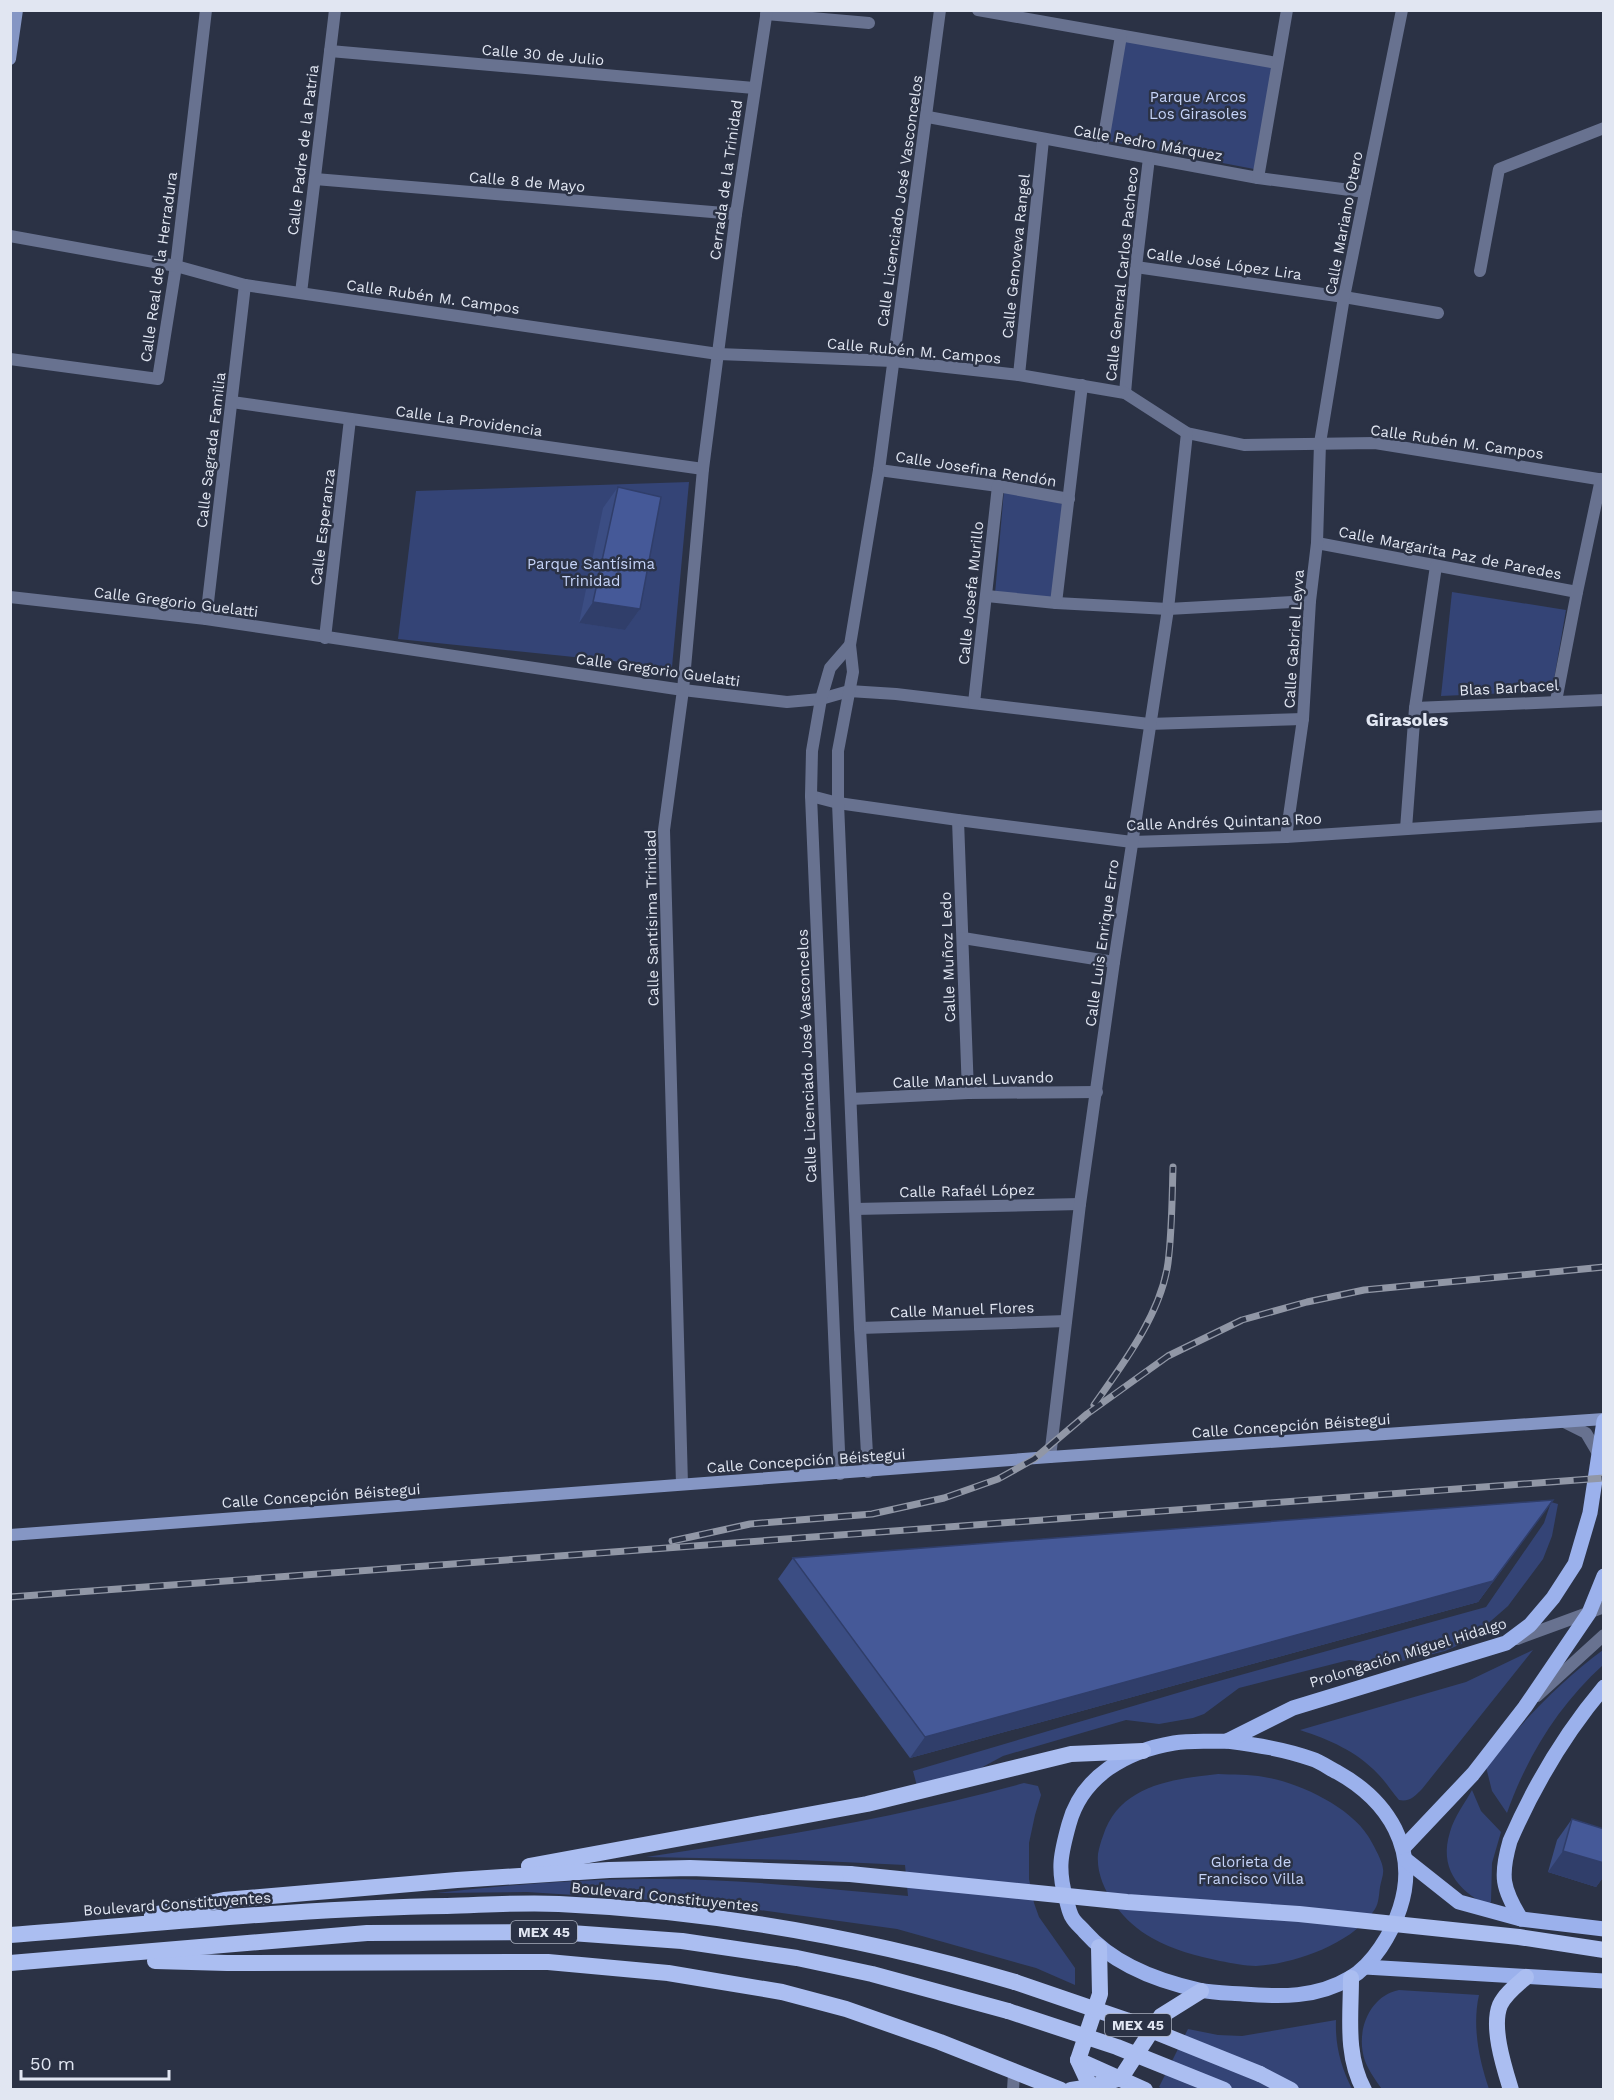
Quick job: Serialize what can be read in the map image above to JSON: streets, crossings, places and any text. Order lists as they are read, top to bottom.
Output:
{
  "streets": {
    "highway": ["Boulevard Constituyentes", "MEX 45"],
    "main road": ["Calle Concepción Béistegui", "Prolongación Miguel Hidalgo"],
    "street": [
      "Calle 30 de Julio",
      "Calle Pedro Márquez",
      "Calle Padre de la Patria",
      "Cerrada de la Trinidad",
      "Calle 8 de Mayo",
      "Calle Licenciado José Vasconcelos",
      "Calle Mariano Otero",
      "Calle Genoveva Rangel",
      "Calle José López Lira",
      "Calle Real de la Herradura",
      "Calle General Carlos Pacheco",
      "Calle Rubén M. Campos",
      "Calle La Providencia",
      "Calle Sagrada Familia",
      "Calle Josefina Rendón",
      "Calle Esperanza",
      "Calle Margarita Paz de Paredes",
      "Calle Josefa Murillo",
      "Calle Gregorio Guelatti",
      "Calle Gabriel Leyva",
      "Blas Barbacel",
      "Calle Andrés Quintana Roo",
      "Calle Santísima Trinidad",
      "Calle Luis Enrique Erro",
      "Calle Muñoz Ledo",
      "Calle Manuel Luvando",
      "Calle Rafaél López",
      "Calle Manuel Flores"
    ]
  },
  "crossings": [
    ["Calle 30 de Julio", "Calle Padre de la Patria"],
    ["Calle 30 de Julio", "Cerrada de la Trinidad"],
    ["Calle Pedro Márquez", "Calle Licenciado José Vasconcelos"],
    ["Calle Pedro Márquez", "Calle Mariano Otero"],
    ["Calle Pedro Márquez", "Calle Genoveva Rangel"],
    ["Calle Pedro Márquez", "Calle General Carlos Pacheco"],
    ["Calle Padre de la Patria", "Calle 8 de Mayo"],
    ["Calle Padre de la Patria", "Calle Rubén M. Campos"],
    ["Cerrada de la Trinidad", "Calle 8 de Mayo"],
    ["Cerrada de la Trinidad", "Calle Rubén M. Campos"],
    ["Cerrada de la Trinidad", "Calle Santísima Trinidad"],
    ["Calle Licenciado José Vasconcelos", "Calle Rubén M. Campos"],
    ["Calle Licenciado José Vasconcelos", "Calle Josefina Rendón"],
    ["Calle Licenciado José Vasconcelos", "Calle Gregorio Guelatti"],
    ["Calle Licenciado José Vasconcelos", "Calle Andrés Quintana Roo"],
    ["Calle Licenciado José Vasconcelos", "Calle Manuel Luvando"],
    ["Calle Licenciado José Vasconcelos", "Calle Rafaél López"],
    ["Calle Licenciado José Vasconcelos", "Calle Manuel Flores"],
    ["Calle Licenciado José Vasconcelos", "Calle Concepción Béistegui"],
    ["Calle Mariano Otero", "Calle José López Lira"],
    ["Calle Mariano Otero", "Calle Rubén M. Campos"],
    ["Calle Mariano Otero", "Calle Gabriel Leyva"],
    ["Calle Genoveva Rangel", "Calle Rubén M. Campos"],
    ["Calle José López Lira", "Calle General Carlos Pacheco"],
    ["Calle Real de la Herradura", "Calle Rubén M. Campos"],
    ["Calle General Carlos Pacheco", "Calle Rubén M. Campos"],
    ["Calle Rubén M. Campos", "Calle Sagrada Familia"],
    ["Calle Rubén M. Campos", "Calle Gabriel Leyva"],
    ["Calle Rubén M. Campos", "Calle Santísima Trinidad"],
    ["Calle Rubén M. Campos", "Calle Luis Enrique Erro"],
    ["Calle La Providencia", "Calle Sagrada Familia"],
    ["Calle La Providencia", "Calle Esperanza"],
    ["Calle La Providencia", "Calle Santísima Trinidad"],
    ["Calle Sagrada Familia", "Calle Gregorio Guelatti"],
    ["Calle Josefina Rendón", "Calle Josefa Murillo"],
    ["Calle Esperanza", "Calle Gregorio Guelatti"],
    ["Calle Margarita Paz de Paredes", "Calle Gabriel Leyva"],
    ["Calle Josefa Murillo", "Calle Gregorio Guelatti"],
    ["Calle Gregorio Guelatti", "Calle Gabriel Leyva"],
    ["Calle Gregorio Guelatti", "Calle Santísima Trinidad"],
    ["Calle Gregorio Guelatti", "Calle Luis Enrique Erro"],
    ["Calle Gabriel Leyva", "Calle Andrés Quintana Roo"],
    ["Calle Andrés Quintana Roo", "Calle Luis Enrique Erro"],
    ["Calle Andrés Quintana Roo", "Calle Muñoz Ledo"],
    ["Calle Santísima Trinidad", "Calle Concepción Béistegui"],
    ["Calle Luis Enrique Erro", "Calle Manuel Luvando"],
    ["Calle Luis Enrique Erro", "Calle Rafaél López"],
    ["Calle Luis Enrique Erro", "Calle Manuel Flores"],
    ["Calle Luis Enrique Erro", "Calle Concepción Béistegui"],
    ["Calle Muñoz Ledo", "Calle Manuel Luvando"]
  ],
  "districts": ["Girasoles"],
  "parks": ["Parque Arcos Los Girasoles", "Parque Santísima Trinidad", "Glorieta de Francisco Villa"],
  "scale_bar": "50 m"
}
